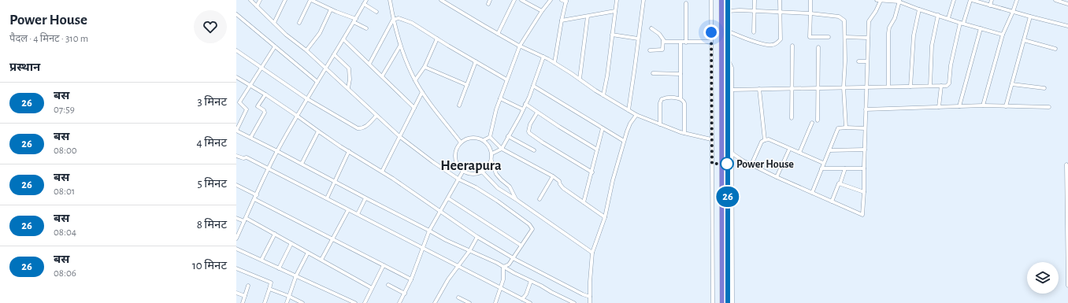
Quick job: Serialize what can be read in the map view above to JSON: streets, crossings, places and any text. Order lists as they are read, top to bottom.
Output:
{
  "districts": ["Heerapura"],
  "places": ["Power House"],
  "lines": ["bus line 26"],
  "page": {
    "heading": [
      ["Power House", "पैदल · 4 मिनट · 310 m"],
      "प्रस्थान"
    ],
    "on_map": "26",
    "list": [
      {
        "mark": "26",
        "name": "बस",
        "note": "07:59",
        "value": "3 मिनट"
      },
      {
        "mark": "26",
        "name": "बस",
        "note": "08:00",
        "value": "4 मिनट"
      },
      {
        "mark": "26",
        "name": "बस",
        "note": "08:01",
        "value": "5 मिनट"
      },
      {
        "mark": "26",
        "name": "बस",
        "note": "08:04",
        "value": "8 मिनट"
      },
      {
        "mark": "26",
        "name": "बस",
        "note": "08:06",
        "value": "10 मिनट"
      }
    ]
  }
}
